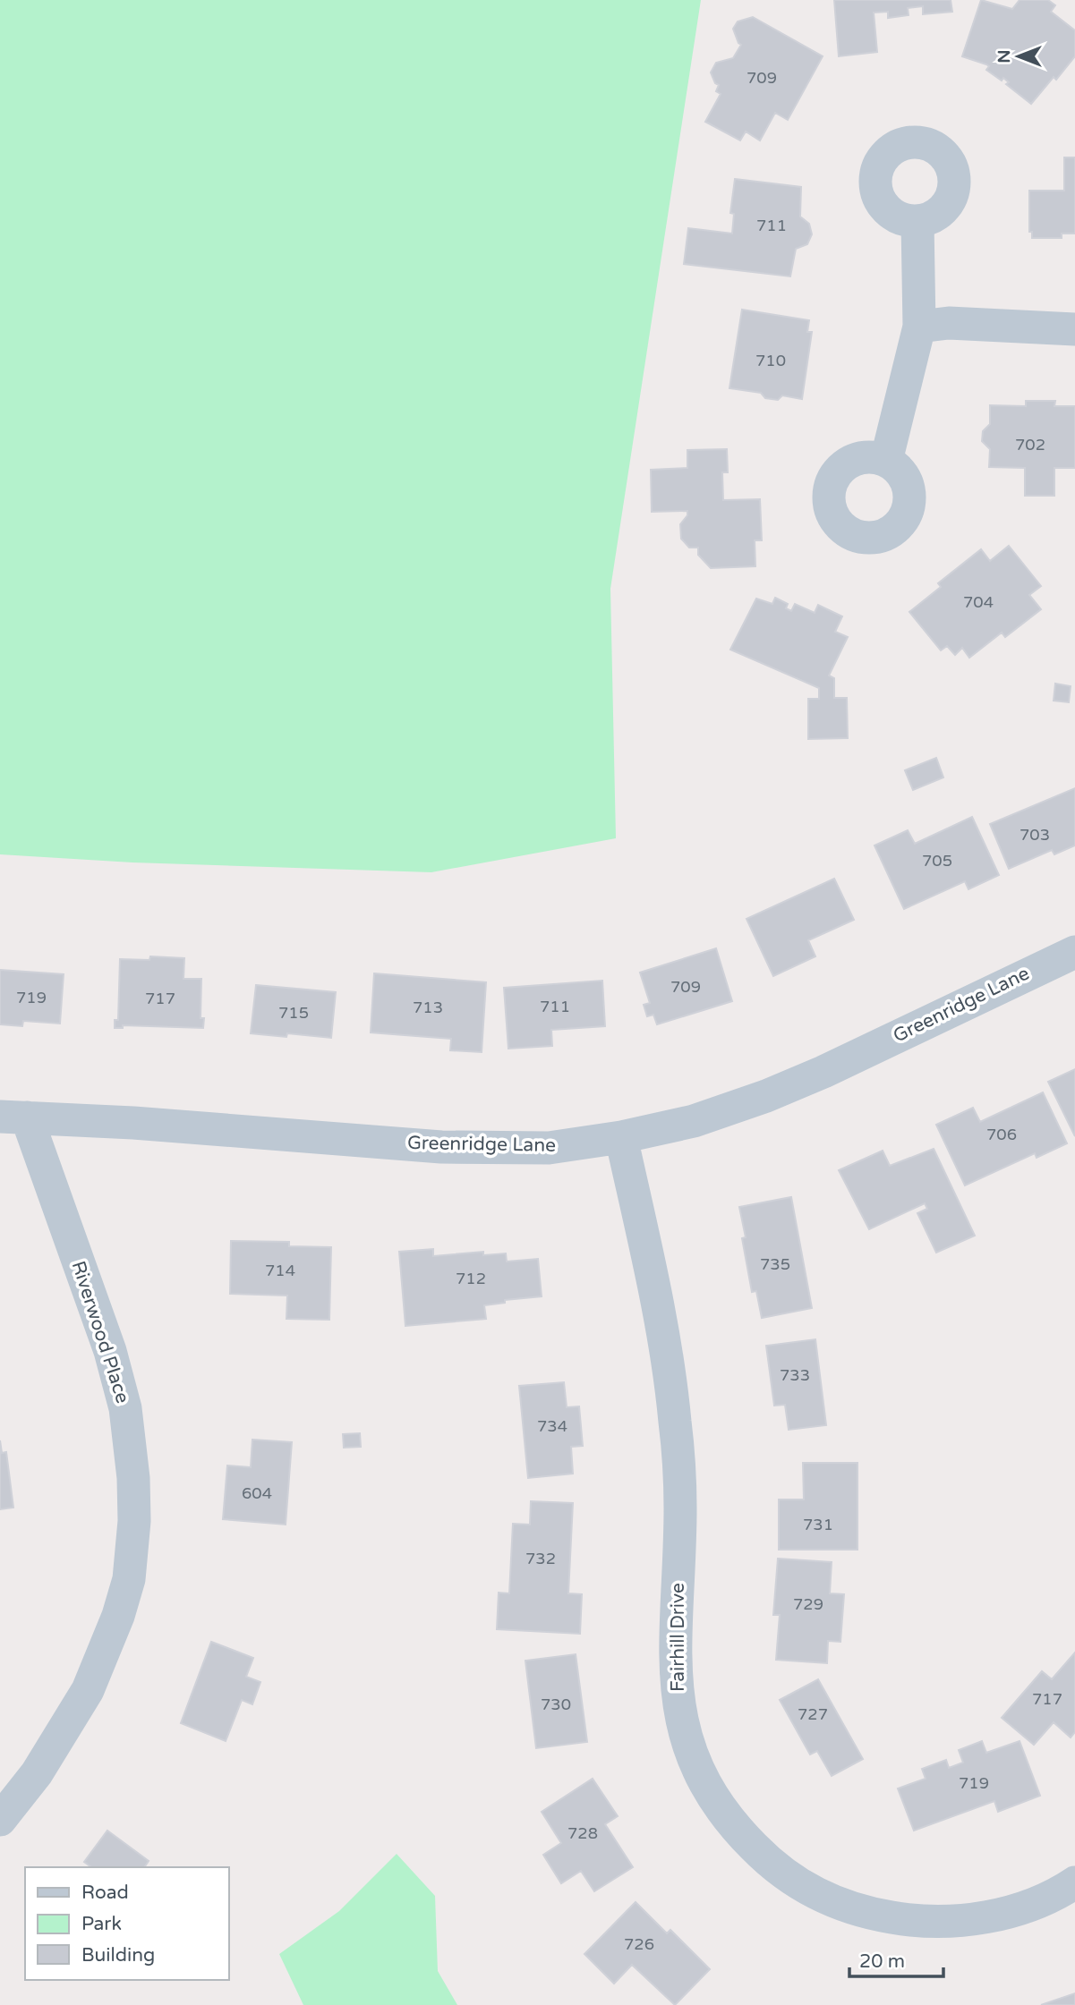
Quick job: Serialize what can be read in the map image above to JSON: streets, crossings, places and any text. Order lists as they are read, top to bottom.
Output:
{
  "streets": {
    "street": ["Greenridge Lane", "Riverwood Place", "Fairhill Drive"]
  },
  "crossings": [
    ["Greenridge Lane", "Riverwood Place"],
    ["Greenridge Lane", "Fairhill Drive"]
  ],
  "house_numbers": [
    "709",
    "711",
    "710",
    "702",
    "704",
    "703",
    "705",
    "709",
    "719",
    "717",
    "711",
    "713",
    "715",
    "706",
    "735",
    "714",
    "712",
    "733",
    "734",
    "604",
    "731",
    "732",
    "729",
    "717",
    "730",
    "727",
    "719",
    "728",
    "726"
  ],
  "legend": ["Road", "Park", "Building"],
  "scale_bar": "20 m",
  "north": "left"
}
